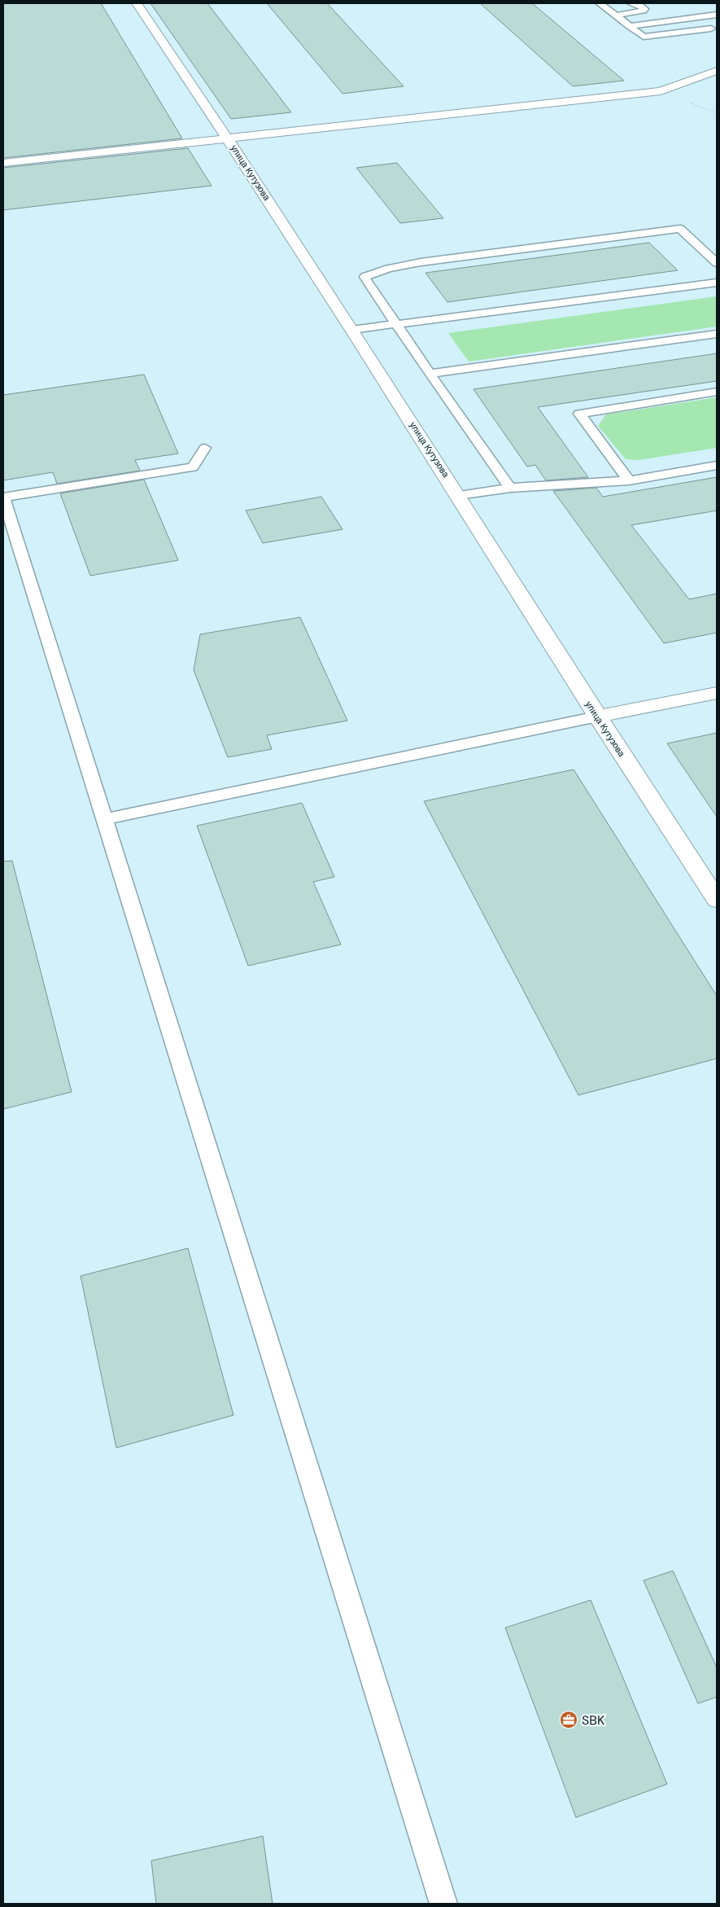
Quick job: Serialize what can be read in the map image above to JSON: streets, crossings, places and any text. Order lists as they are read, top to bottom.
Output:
{
  "streets": {
    "street": ["улица Кутузова"]
  },
  "places": {
    "office": ["SBK"]
  }
}
